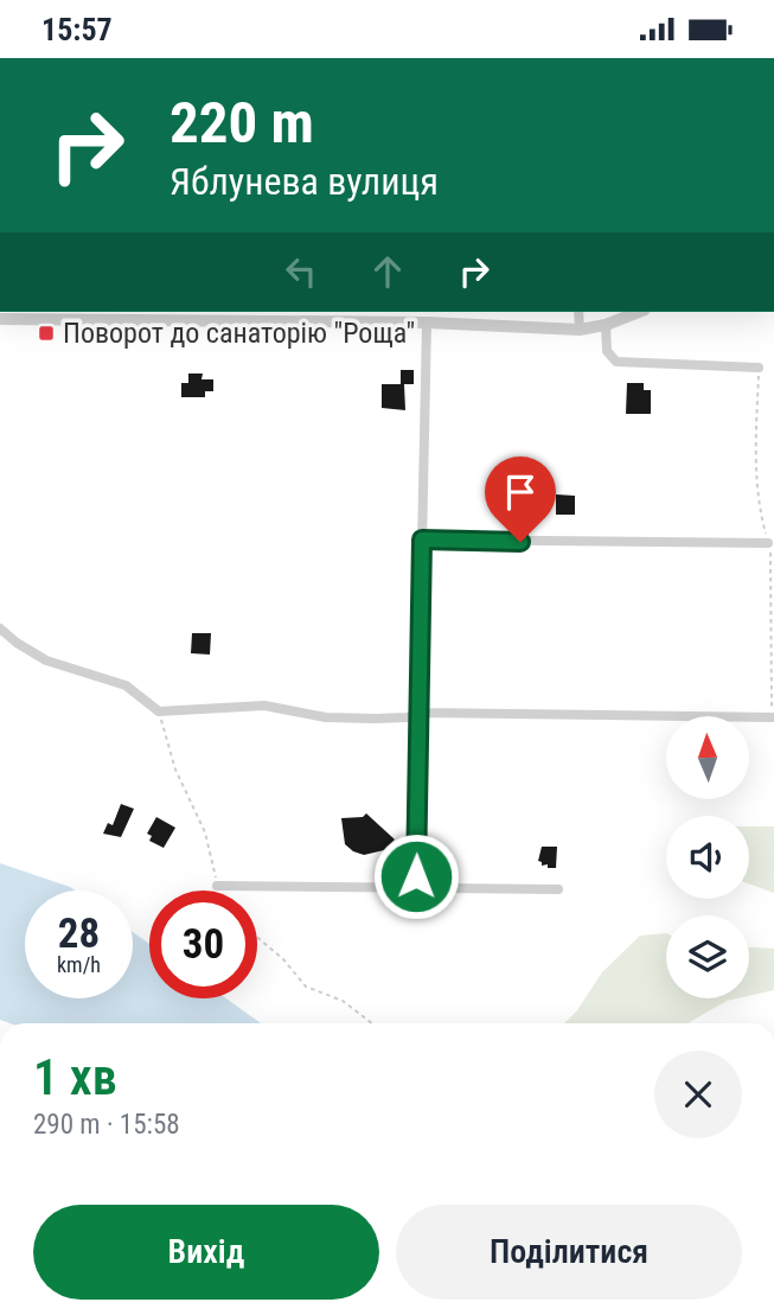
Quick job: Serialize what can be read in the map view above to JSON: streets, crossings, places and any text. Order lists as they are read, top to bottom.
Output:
{
  "places": {
    "transit": ["Поворот до санаторію \"Роща\""]
  },
  "north": "top",
  "page": {
    "status": "15:57",
    "turn": ["220 m", "Яблунева вулиця"],
    "speed": "28 km/h",
    "limit": "30",
    "heading": ["1 хв", "290 m · 15:58"],
    "buttons": ["Вихід", "Поділитися"]
  }
}
